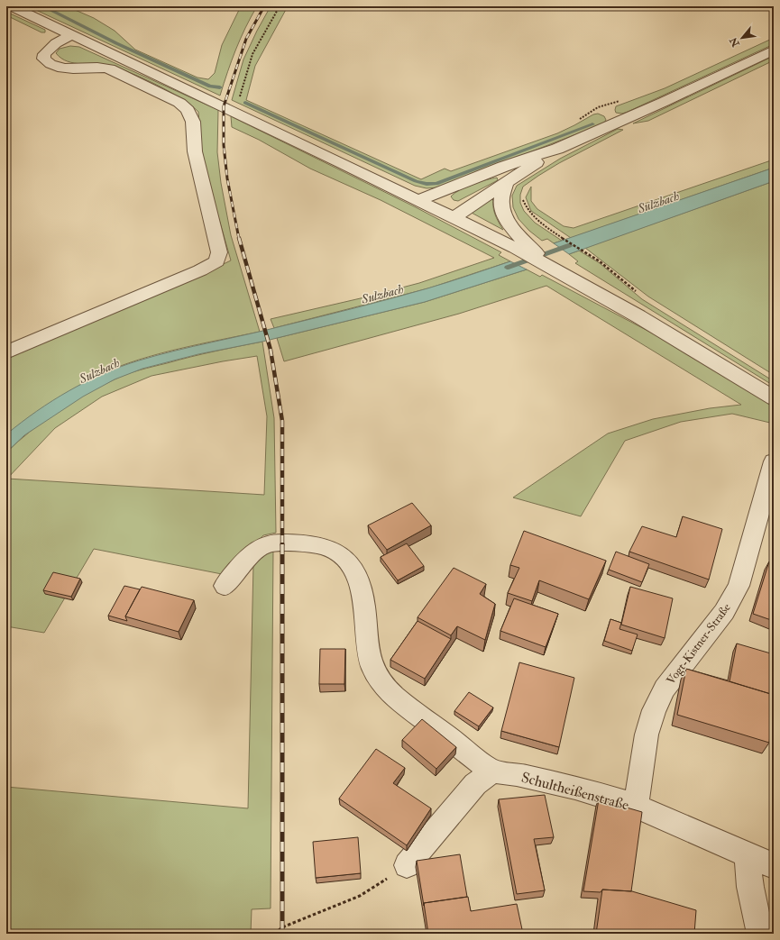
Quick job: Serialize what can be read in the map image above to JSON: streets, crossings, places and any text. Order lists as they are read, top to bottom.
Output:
{
  "streets": {
    "street": ["Vogt-Kistner-Straße", "Schultheißenstraße"]
  },
  "crossings": [
    ["Vogt-Kistner-Straße", "Schultheißenstraße"]
  ],
  "water": ["Sulzbach"],
  "north": "bottom left"
}
